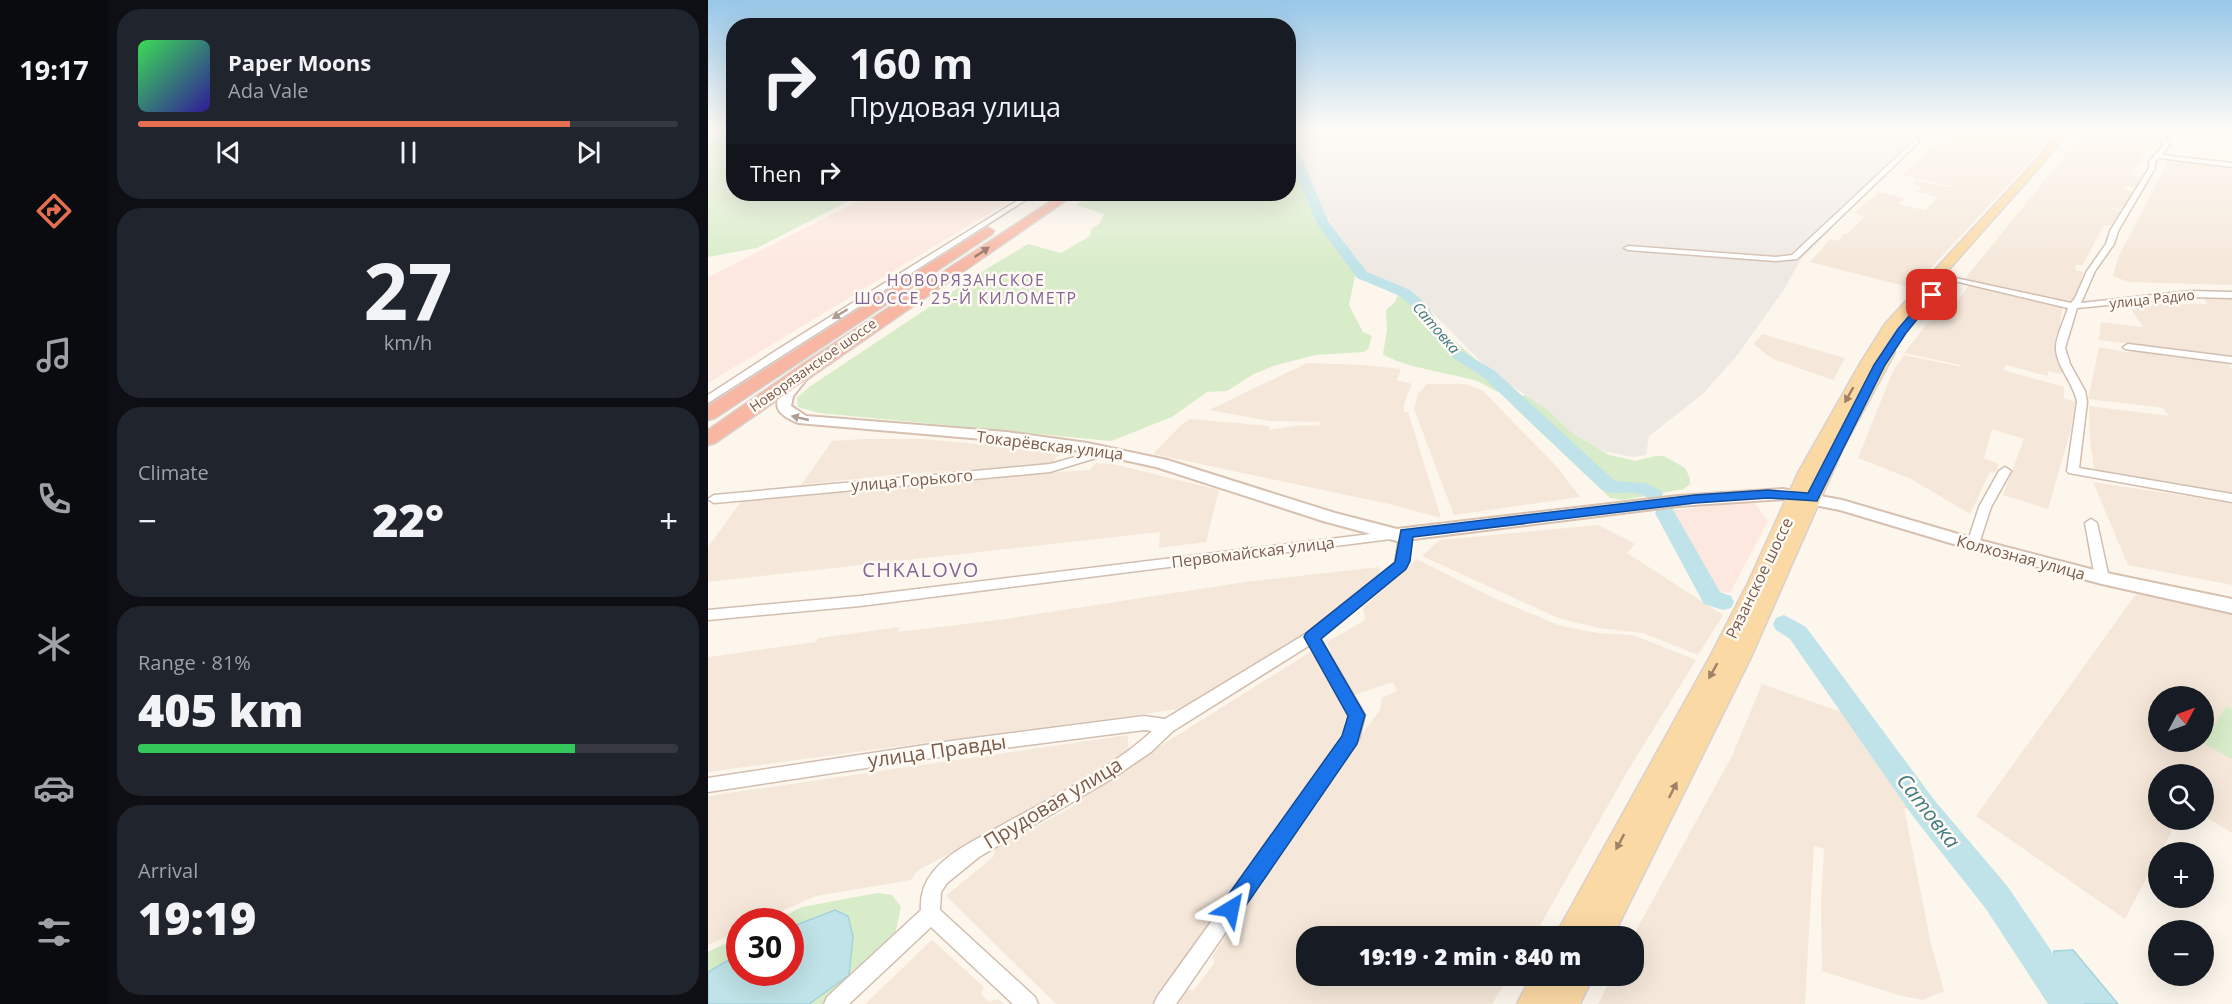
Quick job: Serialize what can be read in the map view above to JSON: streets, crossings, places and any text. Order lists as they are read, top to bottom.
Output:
{
  "streets": {
    "highway": ["Новорязанское шоссе"],
    "main road": [
      "Токарёвская улица",
      "Первомайская улица",
      "Колхозная улица",
      "Рязанское шоссе"
    ],
    "street": [
      "улица Радио",
      "улица Горького",
      "улица Правды",
      "Прудовая улица"
    ]
  },
  "crossings": [
    ["улица Радио", "Рязанское шоссе"],
    ["Новорязанское шоссе", "Токарёвская улица"],
    ["Токарёвская улица", "улица Горького"],
    ["Токарёвская улица", "Первомайская улица"],
    ["Токарёвская улица", "Прудовая улица"],
    ["Первомайская улица", "Колхозная улица"],
    ["Первомайская улица", "Рязанское шоссе"],
    ["Первомайская улица", "Прудовая улица"],
    ["Колхозная улица", "Рязанское шоссе"],
    ["улица Правды", "Прудовая улица"]
  ],
  "one_way": ["Токарёвская улица"],
  "districts": ["НОВОРЯЗАНСКОЕ ШОССЕ, 25-Й КИЛОМЕТР", "CHKALOVO"],
  "water": ["Сатовка"],
  "north": "top right",
  "page": {
    "tabs": "19:17",
    "turn": ["160 m", "Прудовая улица"],
    "song": ["Paper Moons", "Ada Vale"],
    "then": "Then",
    "tile": [
      ["27", "km/h"],
      "Climate",
      ["Range · 81%", "405 km"],
      ["Arrival", "19:19"]
    ],
    "heat": ["−", "22°", "+"],
    "map_buttons": ["+", "−"],
    "limit": "30",
    "trip": "19:19 · 2 min · 840 m"
  }
}
